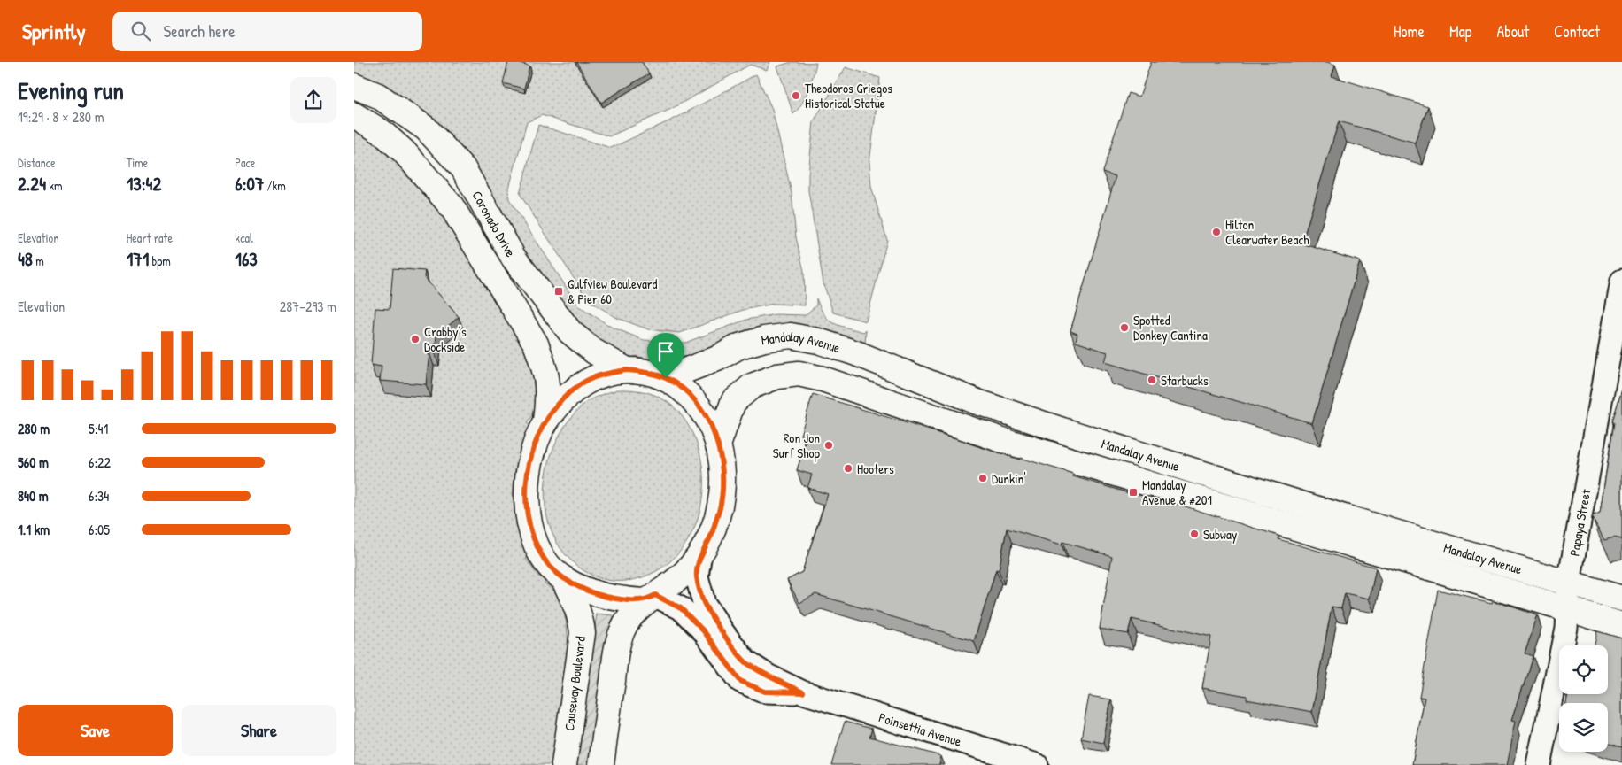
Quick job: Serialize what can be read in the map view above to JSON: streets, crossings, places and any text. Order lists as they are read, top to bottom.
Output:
{
  "streets": {
    "street": [
      "Coronado Drive",
      "Mandalay Avenue",
      "Papaya Street",
      "Causeway Boulevard",
      "Poinsettia Avenue"
    ]
  },
  "crossings": [
    ["Mandalay Avenue", "Papaya Street"]
  ],
  "places": {
    "other": [
      "Theodoros Griegos Historical Statue",
      "Hilton Clearwater Beach",
      "Spotted Donkey Cantina",
      "Crabby’s Dockside",
      "Starbucks",
      "Ron Jon Surf Shop",
      "Hooters",
      "Dunkin'",
      "Subway"
    ],
    "transit": ["Gulfview Boulevard & Pier 60", "Mandalay Avenue & #201"]
  },
  "page": {
    "header": "Sprintly",
    "search": "Search here",
    "nav": [
      "Home",
      "Map",
      "About",
      "Contact"
    ],
    "heading": ["Evening run", "19:29 · 8 × 280 m"],
    "stats": [
      ["Distance", "2.24 km"],
      ["Time", "13:42"],
      ["Pace", "6:07 /km"],
      ["Elevation", "48 m"],
      ["Heart rate", "171 bpm"],
      ["kcal", "163"]
    ],
    "chart": ["Elevation", "287–293 m"],
    "list": [
      {
        "name": "280 m",
        "note": "5:41"
      },
      {
        "name": "560 m",
        "note": "6:22"
      },
      {
        "name": "840 m",
        "note": "6:34"
      },
      {
        "name": "1.1 km",
        "note": "6:05"
      }
    ],
    "buttons": ["Save", "Share"]
  }
}
